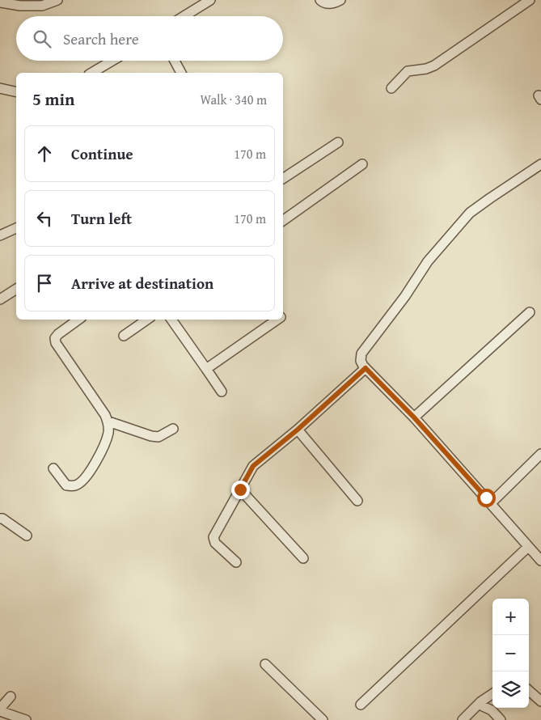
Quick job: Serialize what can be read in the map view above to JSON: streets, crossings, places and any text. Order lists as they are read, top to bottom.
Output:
{
  "page": {
    "search": "Search here",
    "heading": ["5 min", "Walk · 340 m"],
    "list": [
      ["Continue", "170 m"],
      ["Turn left", "170 m"],
      "Arrive at destination"
    ],
    "map_buttons": ["+", "−"]
  }
}
